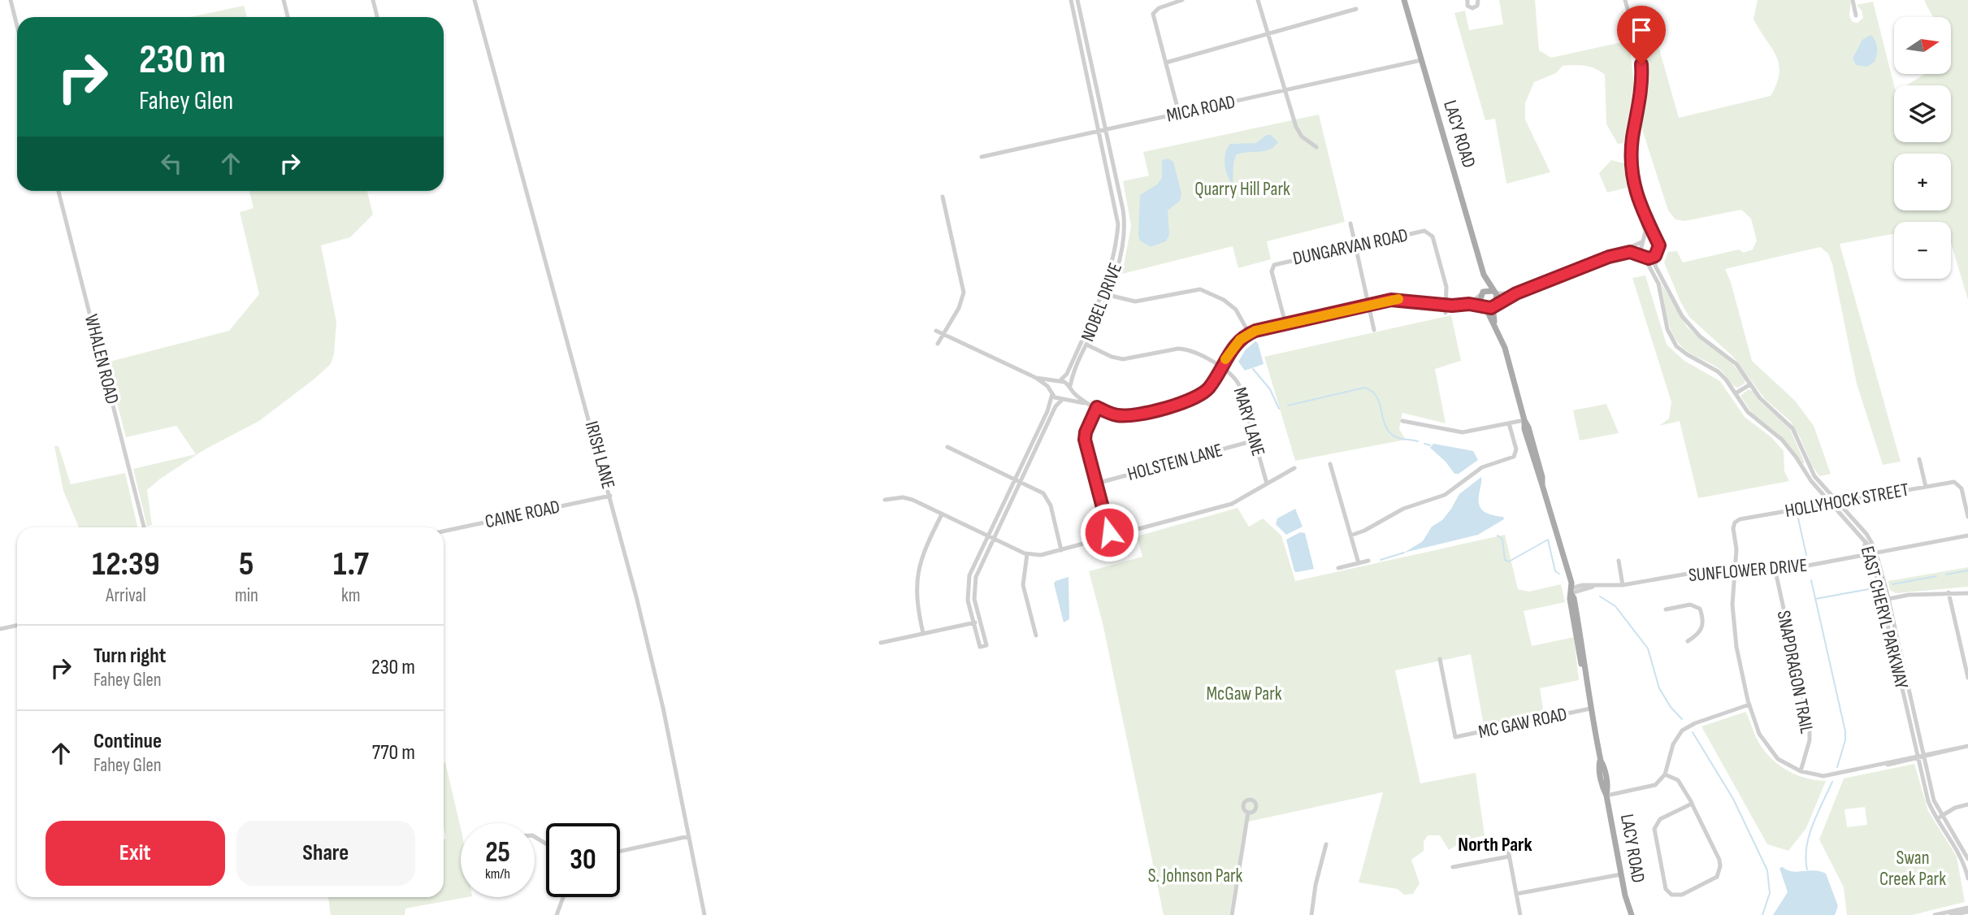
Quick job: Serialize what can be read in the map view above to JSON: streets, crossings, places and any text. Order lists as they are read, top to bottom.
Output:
{
  "streets": {
    "main road": ["LACY ROAD"],
    "street": [
      "MICA ROAD",
      "DUNGARVAN ROAD",
      "NOBEL DRIVE",
      "WHALEN ROAD",
      "MARY LANE",
      "IRISH LANE",
      "HOLSTEIN LANE",
      "HOLLYHOCK STREET",
      "CAINE ROAD",
      "SUNFLOWER DRIVE",
      "EAST CHERYL PARKWAY",
      "SNAPDRAGON TRAIL",
      "MC GAW ROAD"
    ]
  },
  "crossings": [
    ["MICA ROAD", "LACY ROAD"],
    ["MICA ROAD", "NOBEL DRIVE"],
    ["LACY ROAD", "SUNFLOWER DRIVE"],
    ["LACY ROAD", "MC GAW ROAD"],
    ["NOBEL DRIVE", "MARY LANE"],
    ["MARY LANE", "HOLSTEIN LANE"],
    ["IRISH LANE", "CAINE ROAD"],
    ["HOLLYHOCK STREET", "SUNFLOWER DRIVE"],
    ["HOLLYHOCK STREET", "EAST CHERYL PARKWAY"],
    ["SUNFLOWER DRIVE", "EAST CHERYL PARKWAY"],
    ["SUNFLOWER DRIVE", "SNAPDRAGON TRAIL"]
  ],
  "districts": ["North Park"],
  "parks": [
    "Quarry Hill Park",
    "McGaw Park",
    "Swan Creek Park",
    "S. Johnson Park"
  ],
  "north": "right",
  "page": {
    "map_buttons": ["+", "−"],
    "turn": ["230 m", "Fahey Glen"],
    "eta": [
      "12:39",
      "Arrival",
      "5",
      "min",
      "1.7",
      "km"
    ],
    "list": [
      {
        "name": "Turn right",
        "note": "Fahey Glen",
        "value": "230 m"
      },
      {
        "name": "Continue",
        "note": "Fahey Glen",
        "value": "770 m"
      }
    ],
    "buttons": ["Exit", "Share"],
    "speed": "25 km/h",
    "limit": "30"
  }
}
